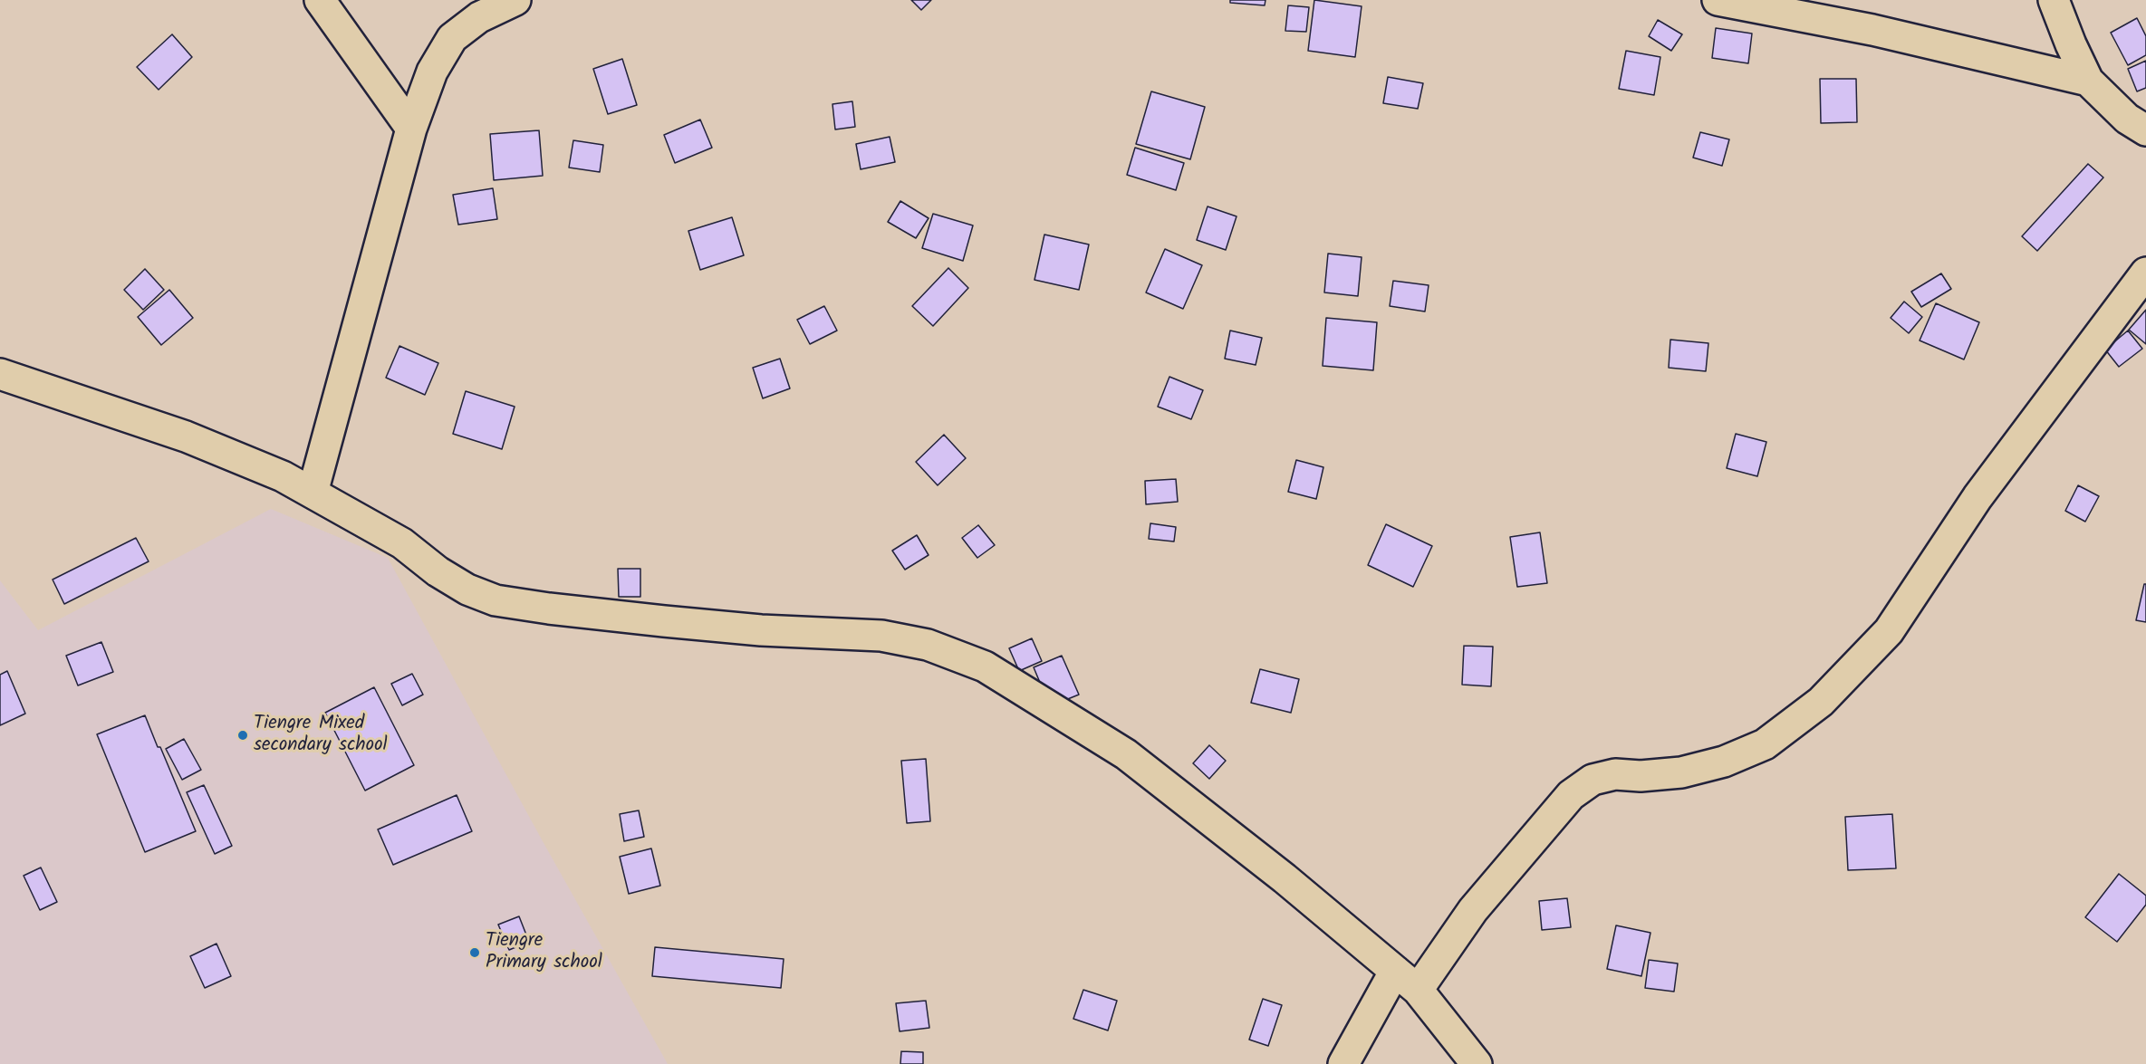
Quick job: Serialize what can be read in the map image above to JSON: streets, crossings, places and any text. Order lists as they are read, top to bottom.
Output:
{
  "places": ["Tiengre Mixed secondary school", "Tiengre Primary school"]
}
